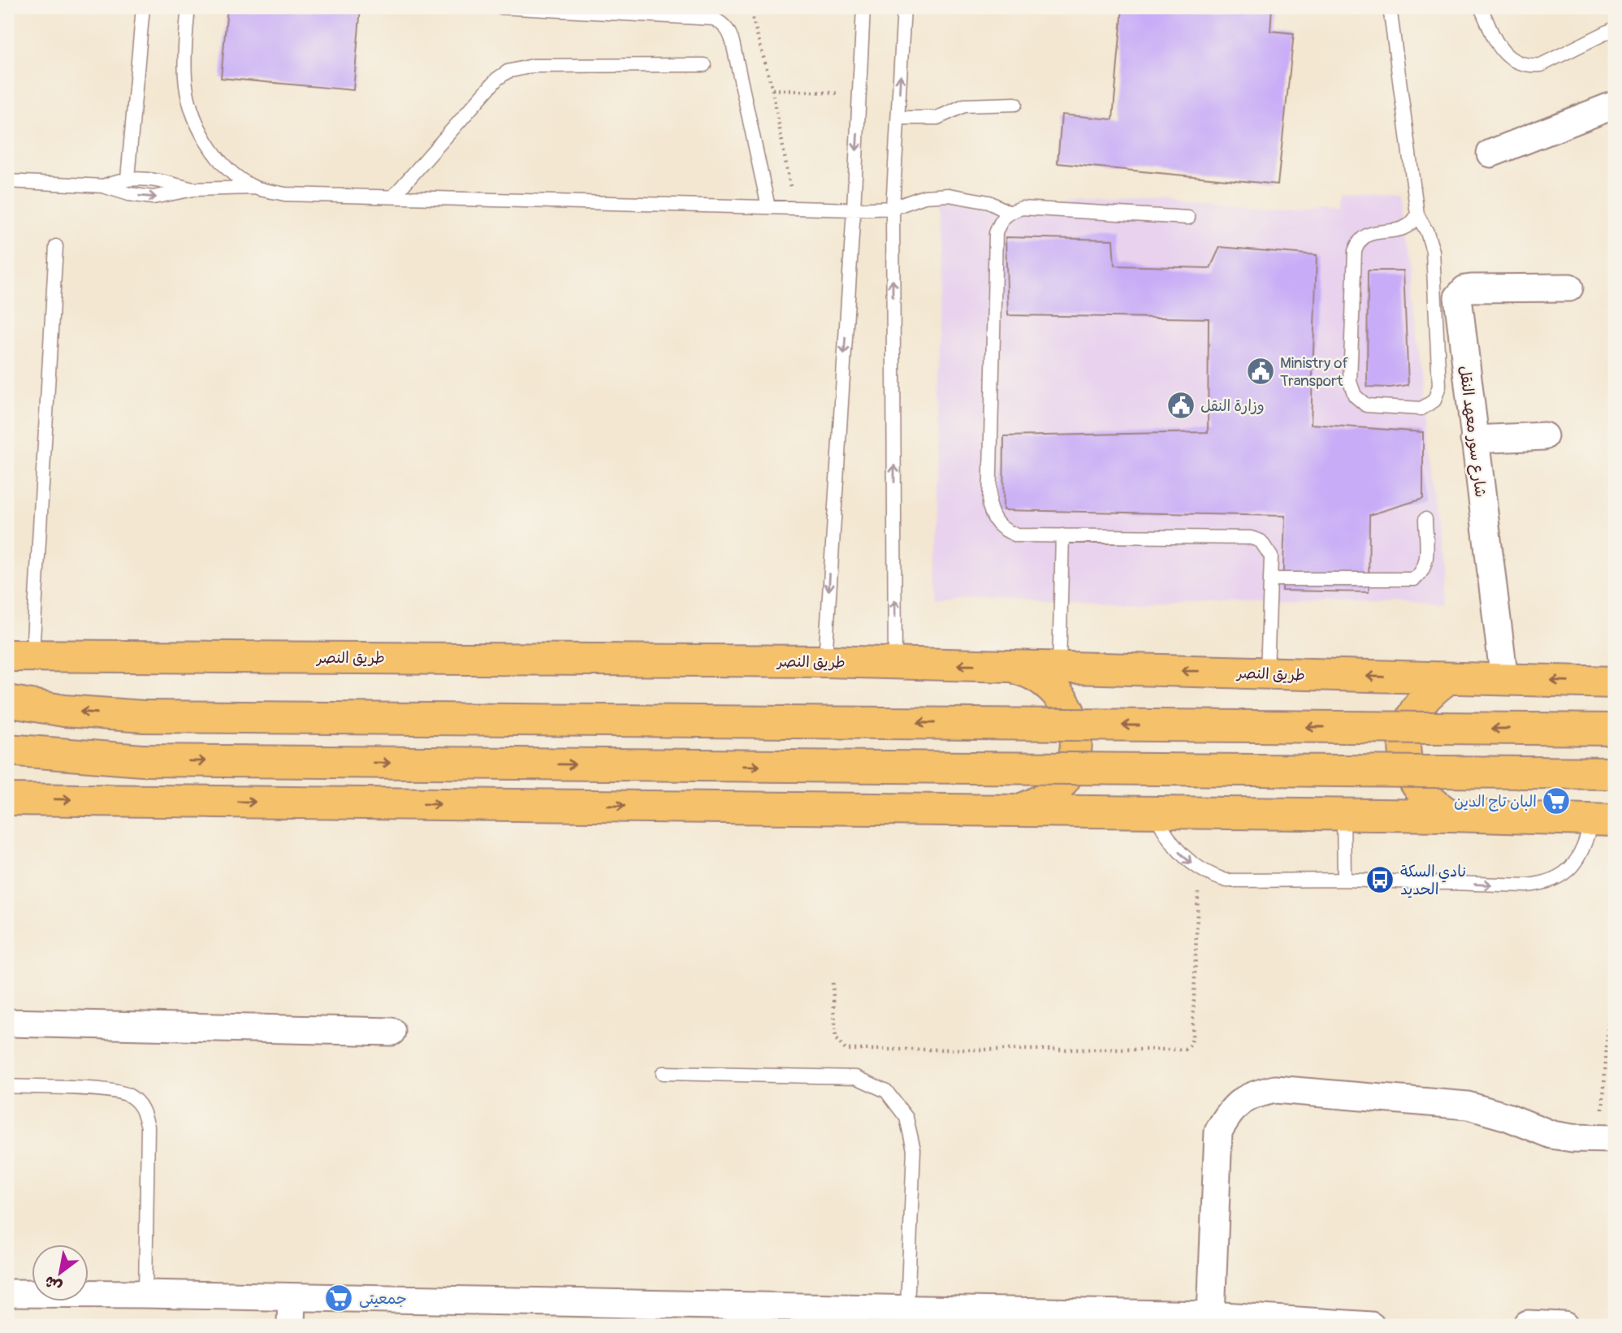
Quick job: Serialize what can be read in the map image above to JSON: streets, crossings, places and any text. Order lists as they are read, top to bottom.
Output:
{
  "streets": {
    "highway": ["طريق النصر"],
    "street": ["شارع سور معهد النقل"]
  },
  "crossings": [
    ["شارع سور معهد النقل", "طريق النصر"]
  ],
  "places": {
    "public building": ["Ministry of Transport", "وزارة النقل"],
    "supermarket": ["البان تاج الدين", "جمعيتى"],
    "bus stop": ["نادي السكة الحديد"]
  },
  "north": "bottom left"
}
